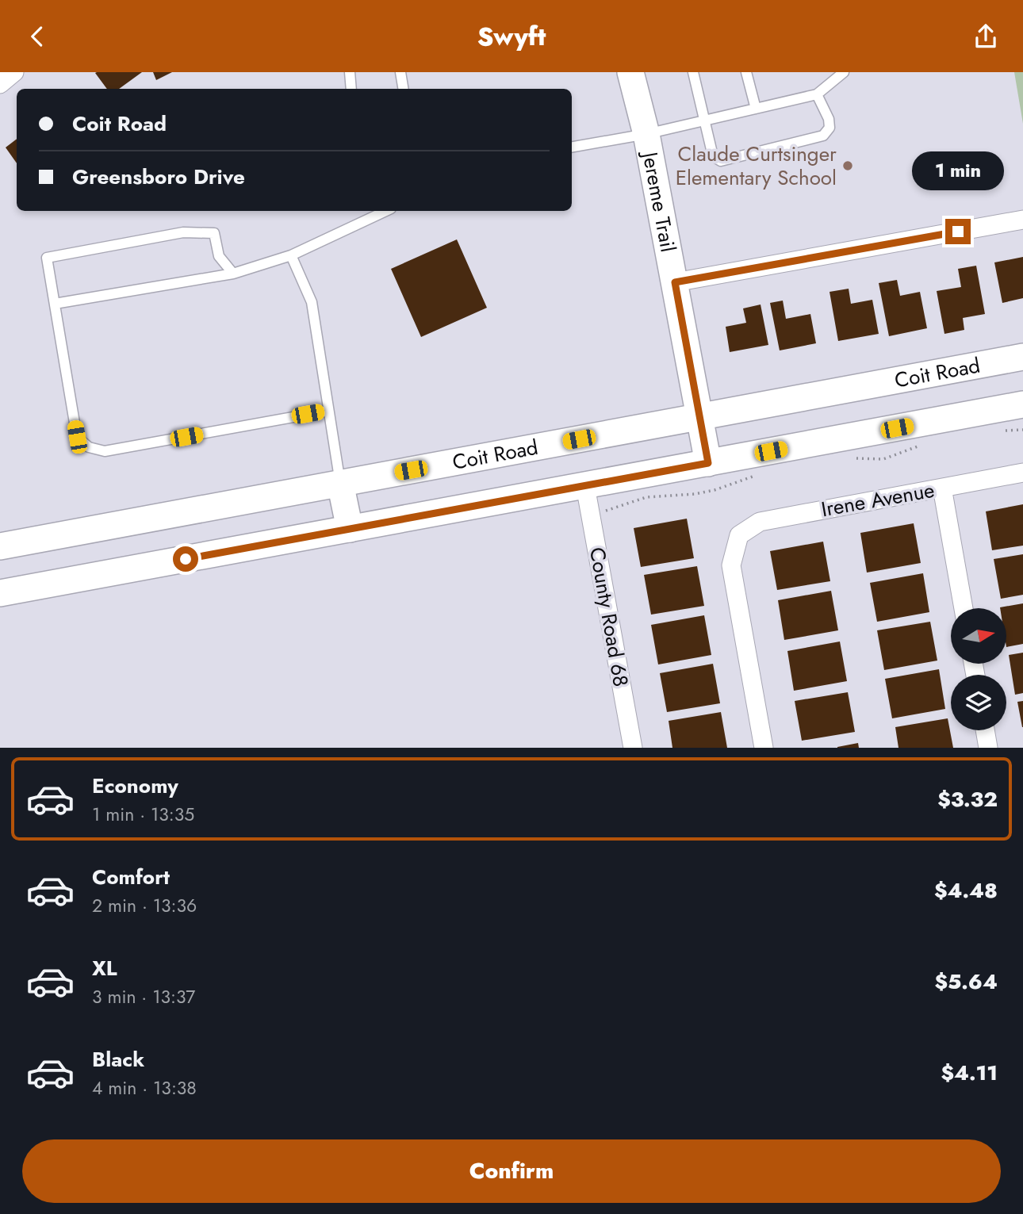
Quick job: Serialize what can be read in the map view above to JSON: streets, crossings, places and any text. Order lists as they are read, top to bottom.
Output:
{
  "streets": {
    "main road": ["Jereme Trail", "Coit Road"],
    "street": ["Irene Avenue", "County Road 68"]
  },
  "crossings": [
    ["Jereme Trail", "Coit Road"]
  ],
  "places": ["Claude Curtsinger Elementary School"],
  "north": "right",
  "page": {
    "header": "Swyft",
    "banner": ["Coit Road", "Greensboro Drive"],
    "bubble": "1 min",
    "list": [
      {
        "name": "Economy",
        "note": "1 min · 13:35",
        "value": "$3.32"
      },
      {
        "name": "Comfort",
        "note": "2 min · 13:36",
        "value": "$4.48"
      },
      {
        "name": "XL",
        "note": "3 min · 13:37",
        "value": "$5.64"
      },
      {
        "name": "Black",
        "note": "4 min · 13:38",
        "value": "$4.11"
      }
    ],
    "buttons": "Confirm"
  }
}
